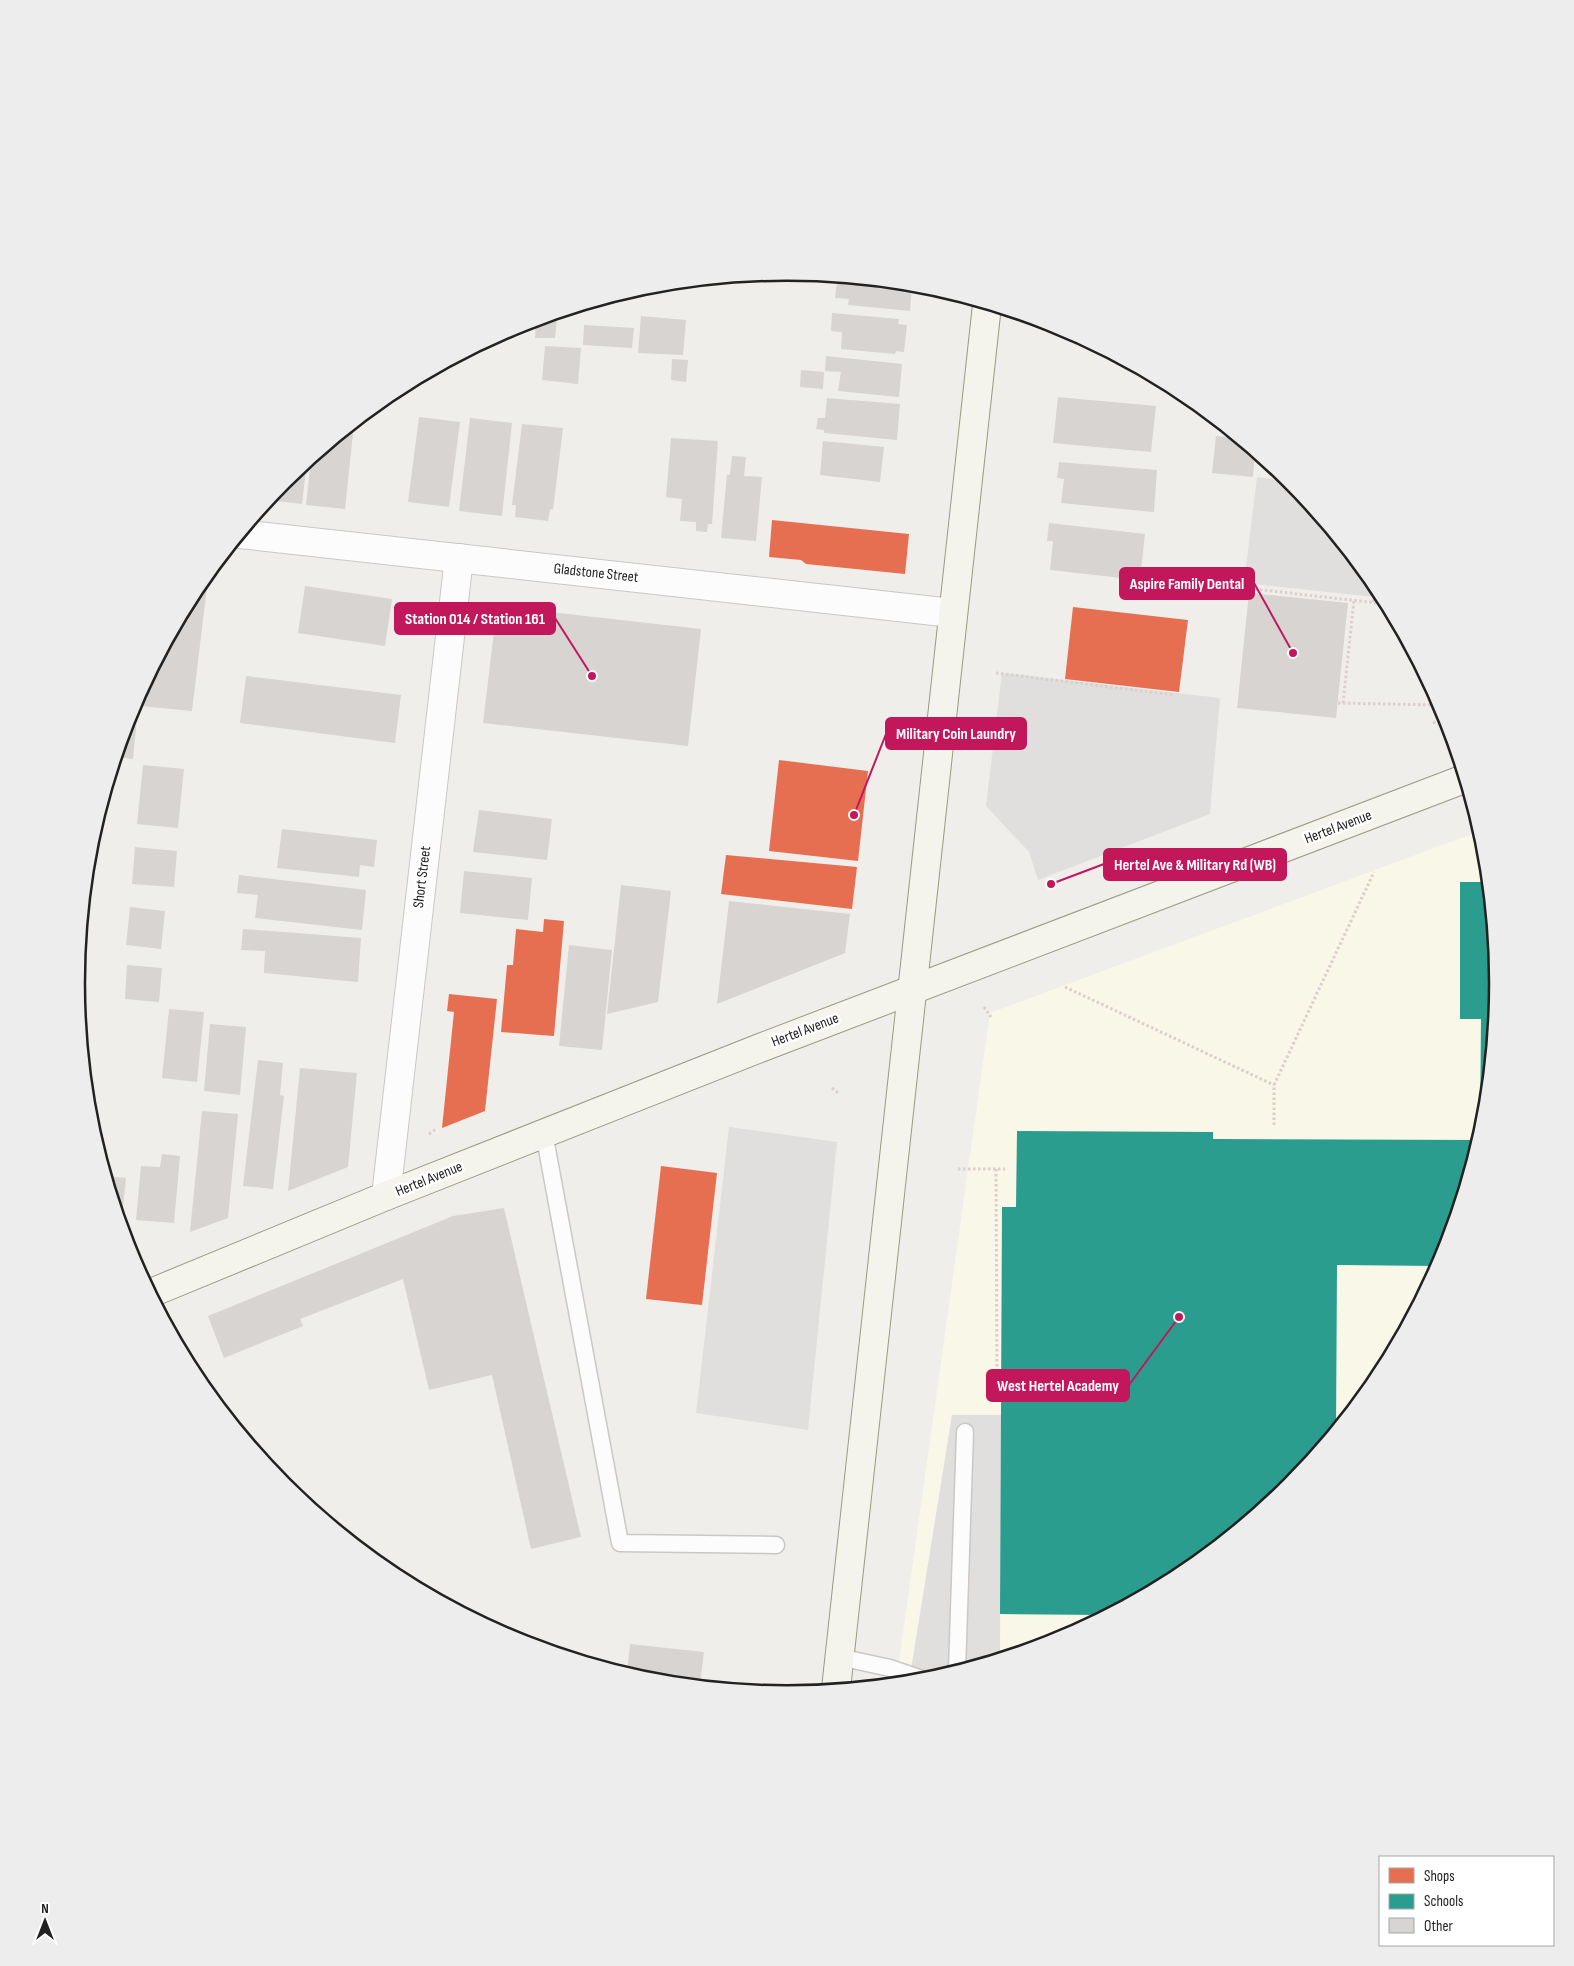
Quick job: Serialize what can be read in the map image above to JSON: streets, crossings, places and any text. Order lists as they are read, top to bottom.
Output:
{
  "streets": {
    "street": ["Gladstone Street", "Hertel Avenue", "Short Street"]
  },
  "crossings": [
    ["Gladstone Street", "Short Street"],
    ["Hertel Avenue", "Short Street"]
  ],
  "places": [
    "Aspire Family Dental",
    "Station 014 / Station 161",
    "Military Coin Laundry",
    "Hertel Ave & Military Rd (WB)",
    "West Hertel Academy"
  ],
  "legend": ["Shops", "Schools", "Other"],
  "north": "top"
}
